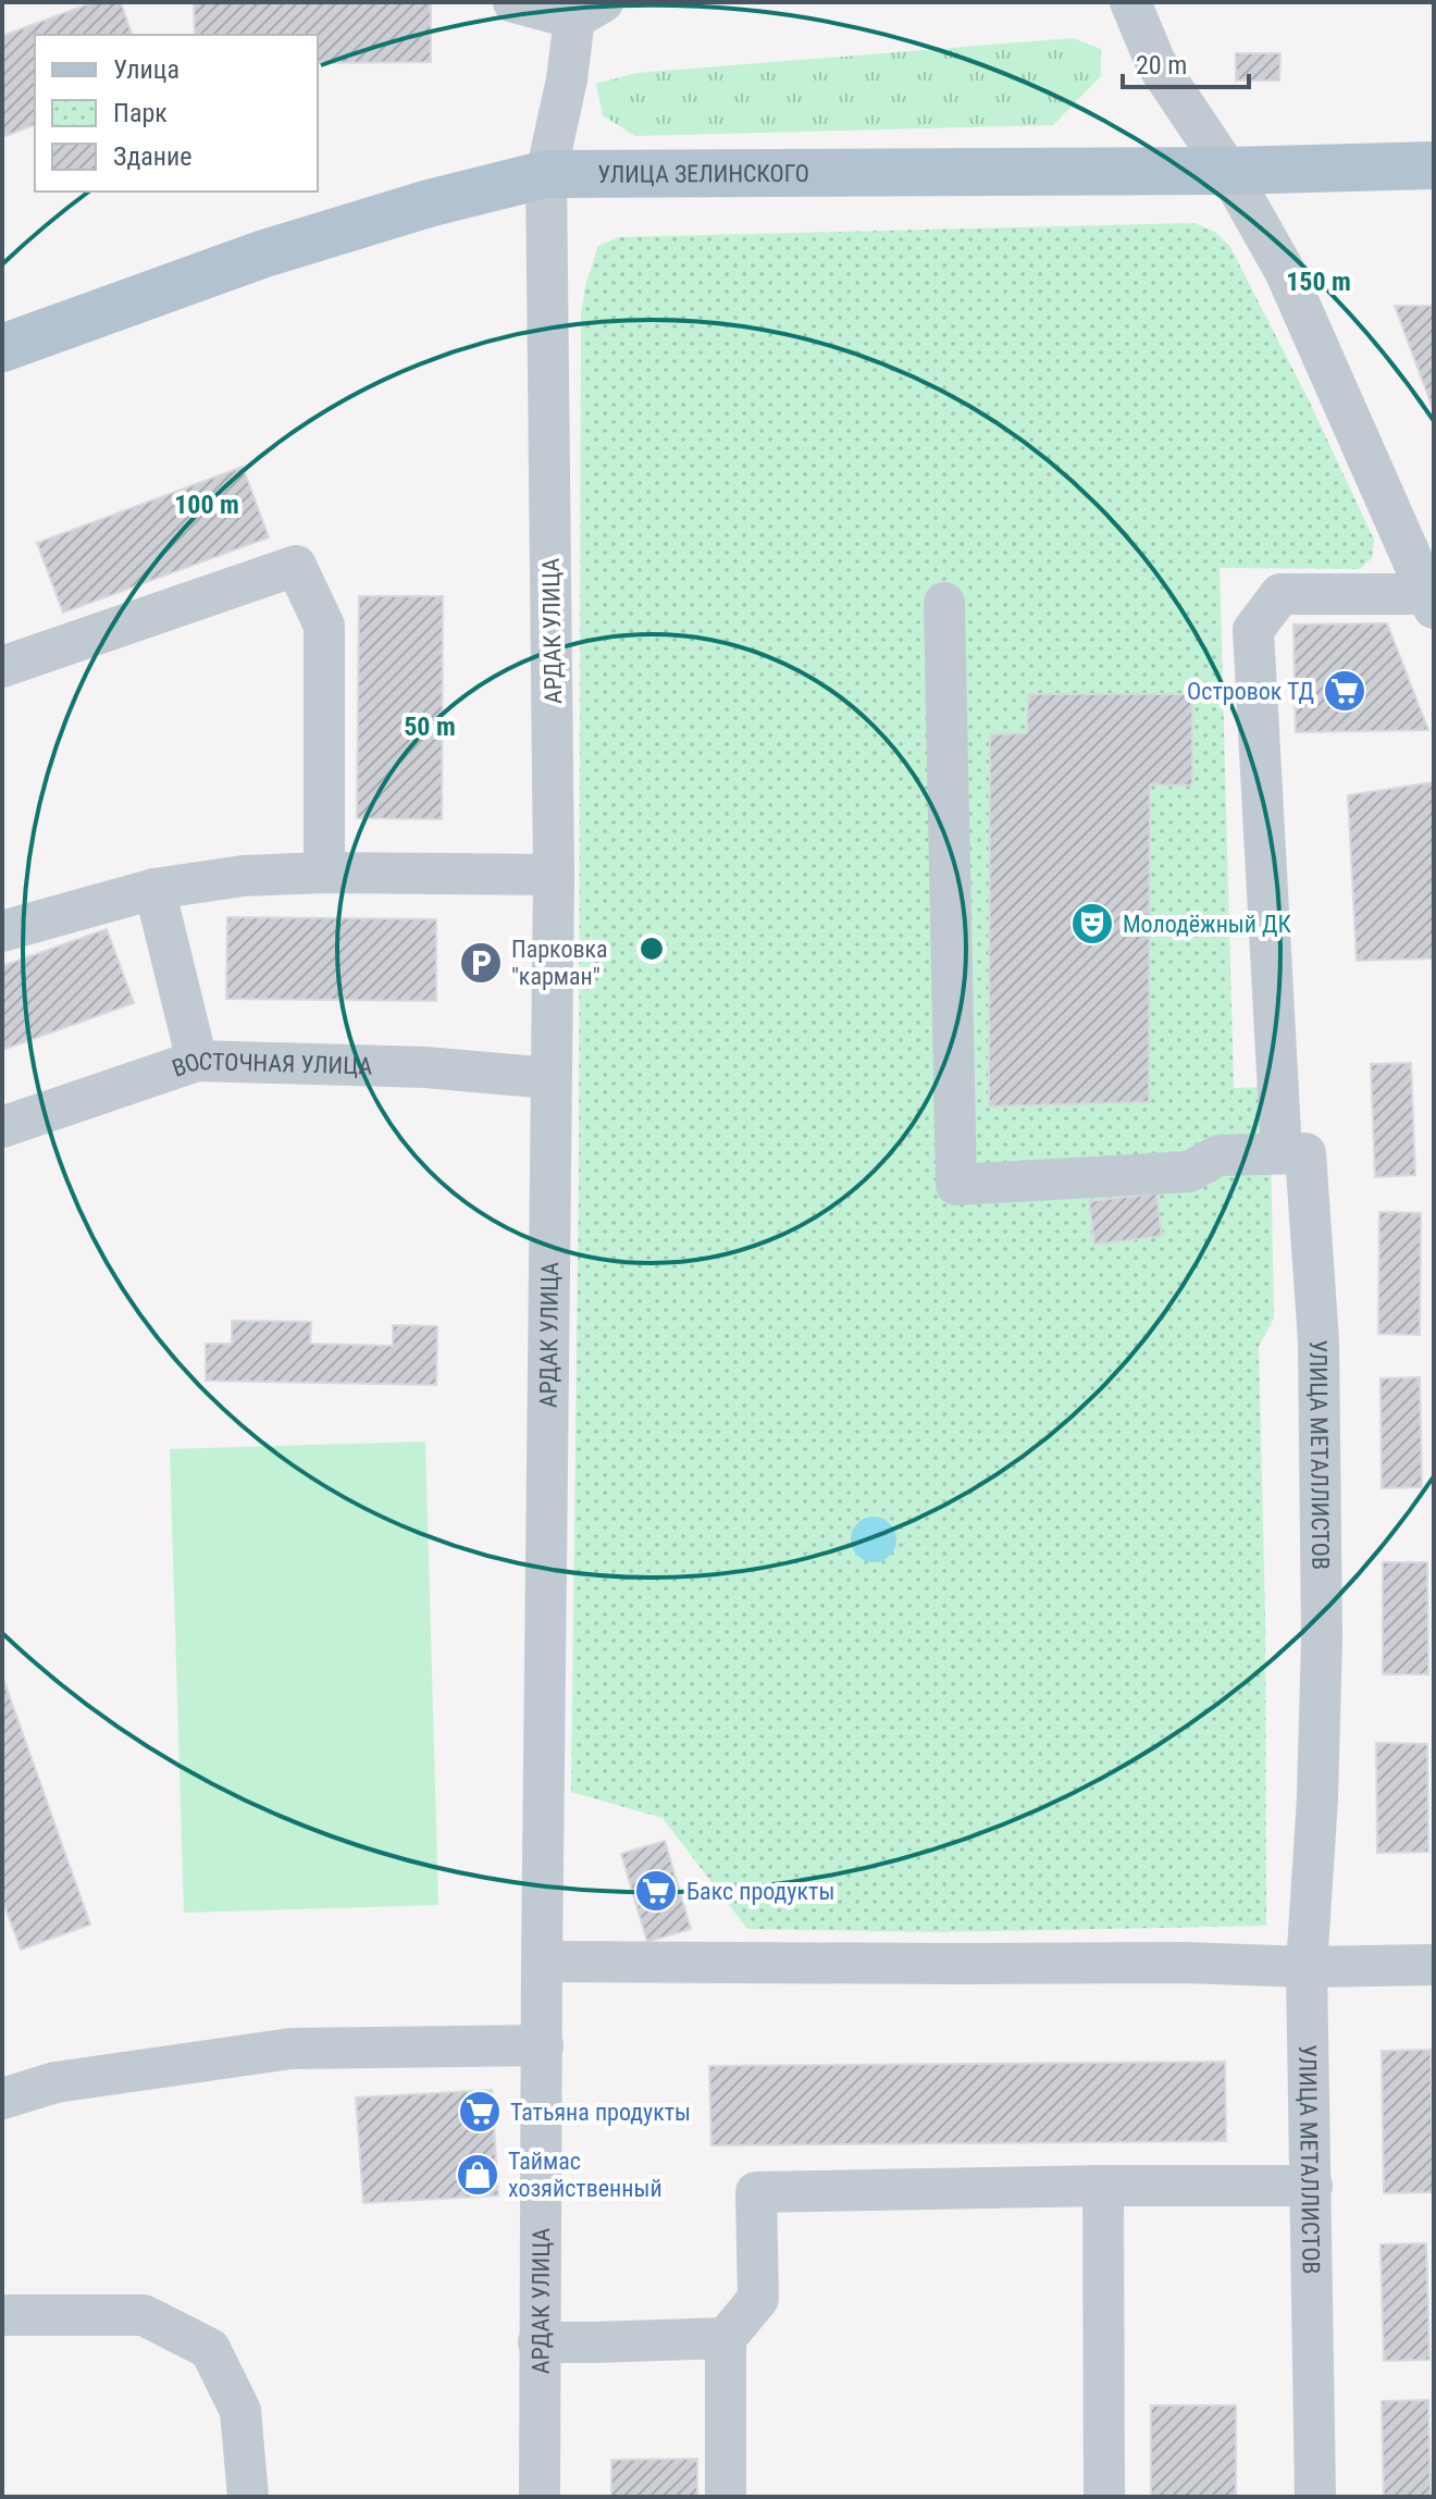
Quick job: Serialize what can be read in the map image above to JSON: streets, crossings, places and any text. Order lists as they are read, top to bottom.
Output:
{
  "streets": {
    "main road": ["УЛИЦА ЗЕЛИНСКОГО"],
    "street": ["АРДАК УЛИЦА", "ВОСТОЧНАЯ УЛИЦА", "УЛИЦА МЕТАЛЛИСТОВ"]
  },
  "crossings": [
    ["УЛИЦА ЗЕЛИНСКОГО", "АРДАК УЛИЦА"],
    ["АРДАК УЛИЦА", "ВОСТОЧНАЯ УЛИЦА"]
  ],
  "places": {
    "supermarket": ["Островок ТД", "Бакс продукты", "Татьяна продукты"],
    "theatre": ["Молодёжный ДК"],
    "parking": ["Парковка \"карман\""],
    "shop": ["Таймас хозяйственный"]
  },
  "legend": ["Улица", "Парк", "Здание"],
  "scale_bar": "20 m",
  "rings": ["150 m", "100 m", "50 m"]
}
